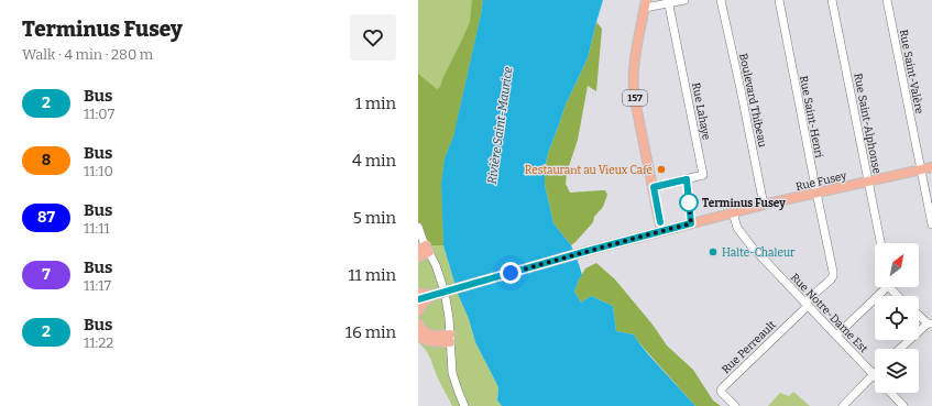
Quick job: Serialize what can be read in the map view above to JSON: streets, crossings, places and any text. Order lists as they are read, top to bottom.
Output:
{
  "streets": {
    "main road": ["157", "Rue Fusey"],
    "street": [
      "Rue Saint-Valère",
      "Boulevard Thibeau",
      "Rue Lahaye",
      "Rue Saint-Henri",
      "Rue Saint-Alphonse",
      "Rue Notre-Dame Est",
      "Rue Perreault"
    ]
  },
  "crossings": [
    ["Rue Saint-Valère", "Rue Fusey"],
    ["157", "Rue Lahaye"],
    ["157", "Rue Fusey"],
    ["Boulevard Thibeau", "Rue Fusey"],
    ["Rue Saint-Henri", "Rue Fusey"],
    ["Rue Saint-Henri", "Rue Notre-Dame Est"],
    ["Rue Saint-Henri", "Rue Perreault"],
    ["Rue Saint-Alphonse", "Rue Fusey"],
    ["Rue Fusey", "Rue Notre-Dame Est"],
    ["Rue Notre-Dame Est", "Rue Perreault"]
  ],
  "water": ["Rivière Saint-Maurice"],
  "places": ["Restaurant au Vieux Café", "Terminus Fusey", "Halte-Chaleur"],
  "lines": ["bus line 2"],
  "north": "top right",
  "page": {
    "heading": ["Terminus Fusey", "Walk · 4 min · 280 m"],
    "list": [
      {
        "mark": "2",
        "name": "Bus",
        "note": "11:07",
        "value": "1 min"
      },
      {
        "mark": "8",
        "name": "Bus",
        "note": "11:10",
        "value": "4 min"
      },
      {
        "mark": "87",
        "name": "Bus",
        "note": "11:11",
        "value": "5 min"
      },
      {
        "mark": "7",
        "name": "Bus",
        "note": "11:17",
        "value": "11 min"
      },
      {
        "mark": "2",
        "name": "Bus",
        "note": "11:22",
        "value": "16 min"
      }
    ]
  }
}
